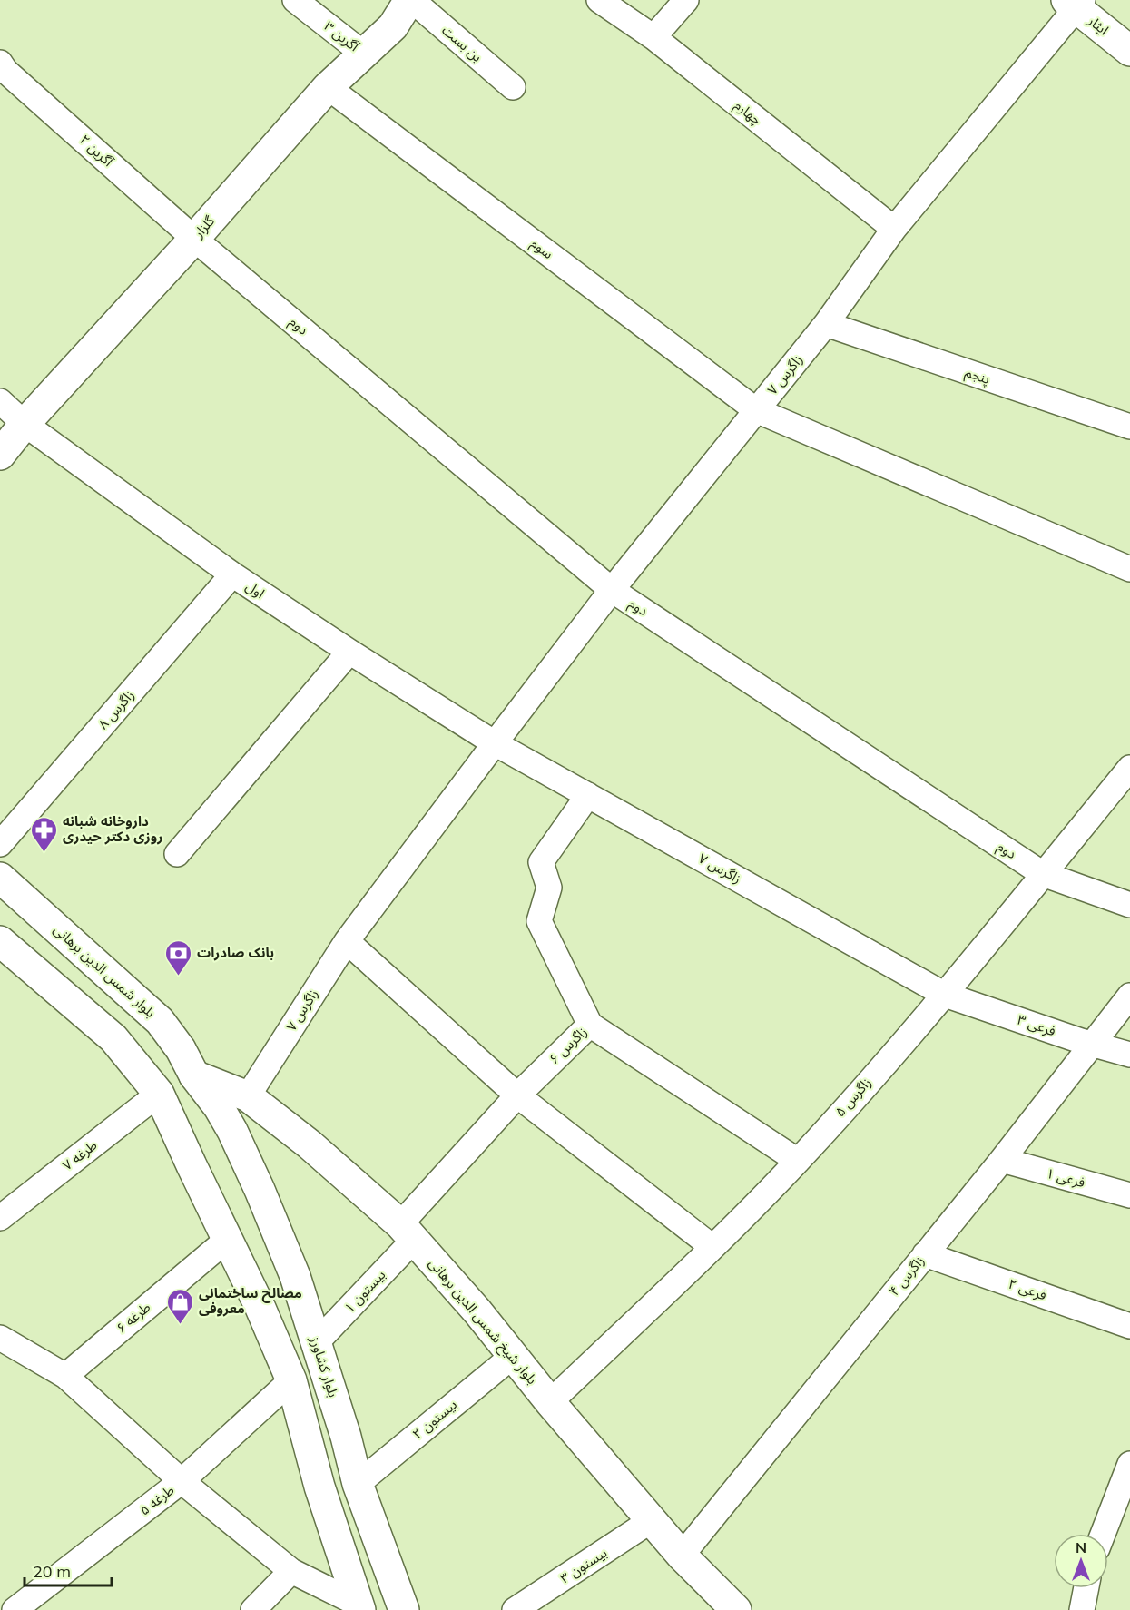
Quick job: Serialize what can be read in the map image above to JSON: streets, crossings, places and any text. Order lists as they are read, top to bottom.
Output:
{
  "streets": {
    "main road": [
      "ایثار",
      "گلزار",
      "بلوار شمس الدین برهانی",
      "بلوار شیخ شمس الدین برهانی",
      "بلوار کشاورز"
    ],
    "street": [
      "آگرین ۳",
      "بن بست",
      "چهارم",
      "آگرین ۲",
      "سوم",
      "دوم",
      "زاگرس ۷",
      "پنجم",
      "اول",
      "زاگرس ۸",
      "فرعی ۳",
      "زاگرس ۶",
      "زاگرس ۵",
      "طرغه ۷",
      "فرعی ۱",
      "۴ زاگرس",
      "فرعی ۲",
      "بیستون ۱",
      "طرغه ۶",
      "بیستون ۲",
      "طرغه ۵",
      "بیستون ۳"
    ]
  },
  "crossings": [
    ["ایثار", "زاگرس ۷"],
    ["آگرین ۳", "گلزار"],
    ["بن بست", "گلزار"],
    ["چهارم", "زاگرس ۷"],
    ["آگرین ۲", "گلزار"],
    ["آگرین ۲", "دوم"],
    ["گلزار", "سوم"],
    ["گلزار", "دوم"],
    ["گلزار", "اول"],
    ["سوم", "زاگرس ۷"],
    ["دوم", "زاگرس ۷"],
    ["دوم", "زاگرس ۵"],
    ["زاگرس ۷", "پنجم"],
    ["زاگرس ۷", "اول"],
    ["زاگرس ۷", "فرعی ۳"],
    ["زاگرس ۷", "زاگرس ۵"],
    ["زاگرس ۷", "بلوار شیخ شمس الدین برهانی"],
    ["اول", "زاگرس ۸"],
    ["بلوار شمس الدین برهانی", "بلوار شیخ شمس الدین برهانی"],
    ["بلوار شمس الدین برهانی", "بلوار کشاورز"],
    ["فرعی ۳", "زاگرس ۵"],
    ["فرعی ۳", "۴ زاگرس"],
    ["زاگرس ۶", "زاگرس ۵"],
    ["زاگرس ۶", "بیستون ۱"],
    ["زاگرس ۶", "بلوار شیخ شمس الدین برهانی"],
    ["زاگرس ۵", "بلوار شیخ شمس الدین برهانی"],
    ["فرعی ۱", "۴ زاگرس"],
    ["۴ زاگرس", "فرعی ۲"],
    ["۴ زاگرس", "بلوار شیخ شمس الدین برهانی"],
    ["بیستون ۱", "بلوار شیخ شمس الدین برهانی"],
    ["بیستون ۱", "بلوار کشاورز"],
    ["بلوار شیخ شمس الدین برهانی", "بلوار کشاورز"],
    ["بلوار شیخ شمس الدین برهانی", "بیستون ۲"],
    ["بلوار شیخ شمس الدین برهانی", "بیستون ۳"],
    ["بلوار کشاورز", "بیستون ۲"]
  ],
  "places": {
    "pharmacy": ["داروخانه شبانه روزی دکتر حیدری"],
    "bank": ["بانک صادرات"],
    "shop": ["مصالح ساختمانی معروفی"]
  },
  "scale_bar": "20 m",
  "north": "top"
}
